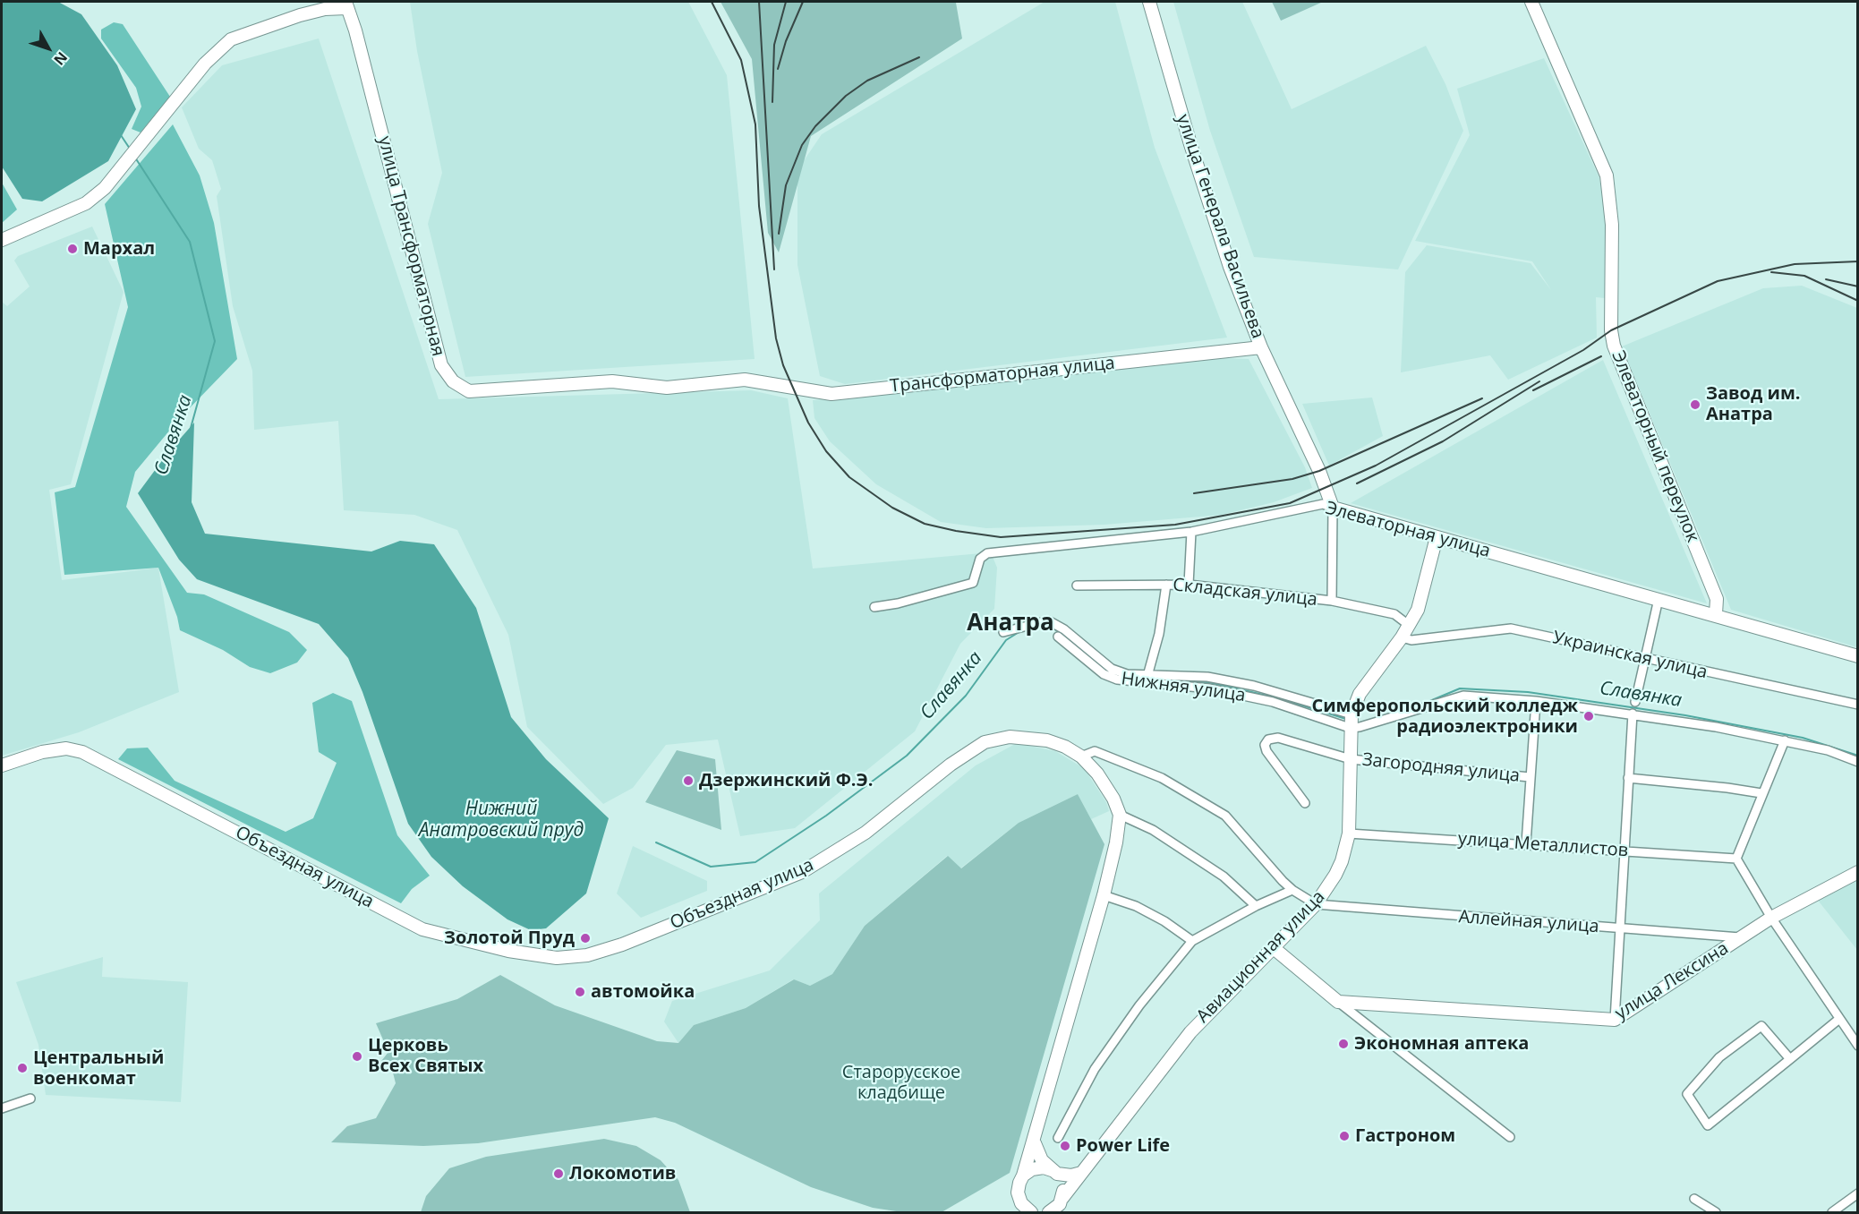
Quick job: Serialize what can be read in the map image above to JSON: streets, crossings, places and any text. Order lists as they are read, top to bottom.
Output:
{
  "streets": {
    "main road": [
      "улица Генерала Васильева",
      "улица Трансформаторная",
      "Трансформаторная улица",
      "Элеваторный переулок",
      "Элеваторная улица",
      "Объездная улица",
      "Авиационная улица",
      "улица Лексина"
    ],
    "street": [
      "Складская улица",
      "Украинская улица",
      "Нижняя улица",
      "Загородняя улица",
      "улица Металлистов",
      "Аллейная улица"
    ]
  },
  "crossings": [
    ["улица Генерала Васильева", "Трансформаторная улица"],
    ["улица Генерала Васильева", "Элеваторная улица"],
    ["улица Генерала Васильева", "Складская улица"],
    ["улица Трансформаторная", "Трансформаторная улица"],
    ["Элеваторный переулок", "Элеваторная улица"],
    ["Элеваторная улица", "Авиационная улица"],
    ["Складская улица", "Авиационная улица"],
    ["Украинская улица", "Авиационная улица"],
    ["Нижняя улица", "Авиационная улица"],
    ["Загородняя улица", "улица Металлистов"],
    ["Загородняя улица", "Авиационная улица"],
    ["улица Металлистов", "Авиационная улица"],
    ["Аллейная улица", "Авиационная улица"],
    ["Аллейная улица", "улица Лексина"]
  ],
  "districts": ["Анатра"],
  "water": ["Славянка", "Нижний Анатровский пруд"],
  "parks": ["Старорусское кладбище"],
  "places": [
    "Мархал",
    "Завод им. Анатра",
    "Симферопольский колледж радиоэлектроники",
    "Дзержинский Ф.Э.",
    "Золотой Пруд",
    "автомойка",
    "Экономная аптека",
    "Церковь Всех Святых",
    "Центральный военкомат",
    "Гастроном",
    "Power Life",
    "Локомотив"
  ],
  "north": "bottom right"
}
